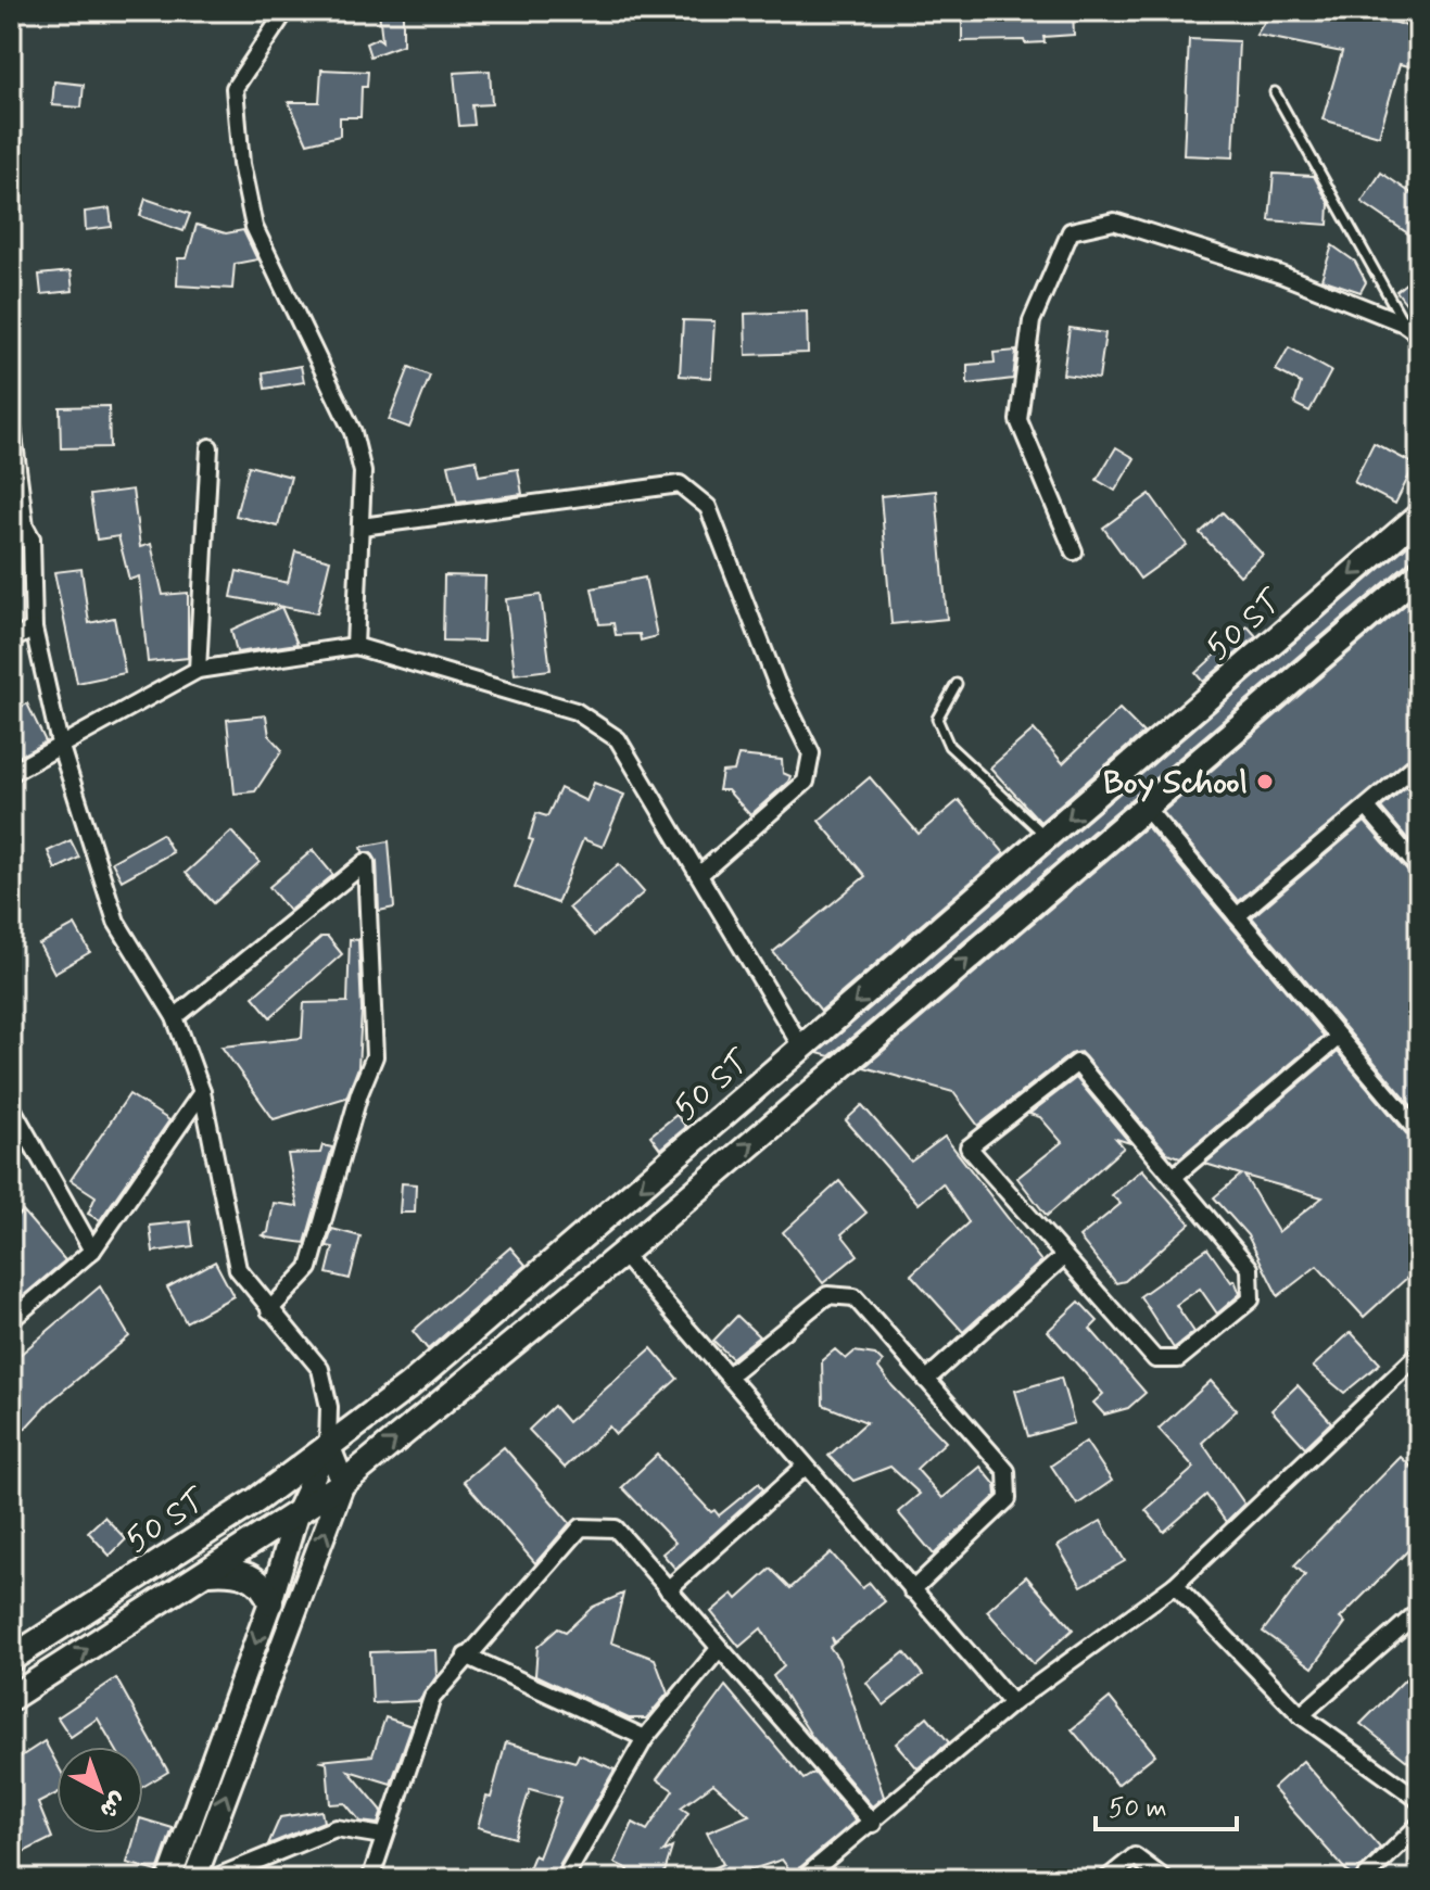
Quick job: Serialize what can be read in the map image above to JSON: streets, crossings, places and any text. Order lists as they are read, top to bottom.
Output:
{
  "streets": {
    "main road": ["50 ST"]
  },
  "places": ["Boy School"],
  "scale_bar": "50 m",
  "north": "bottom right"
}
